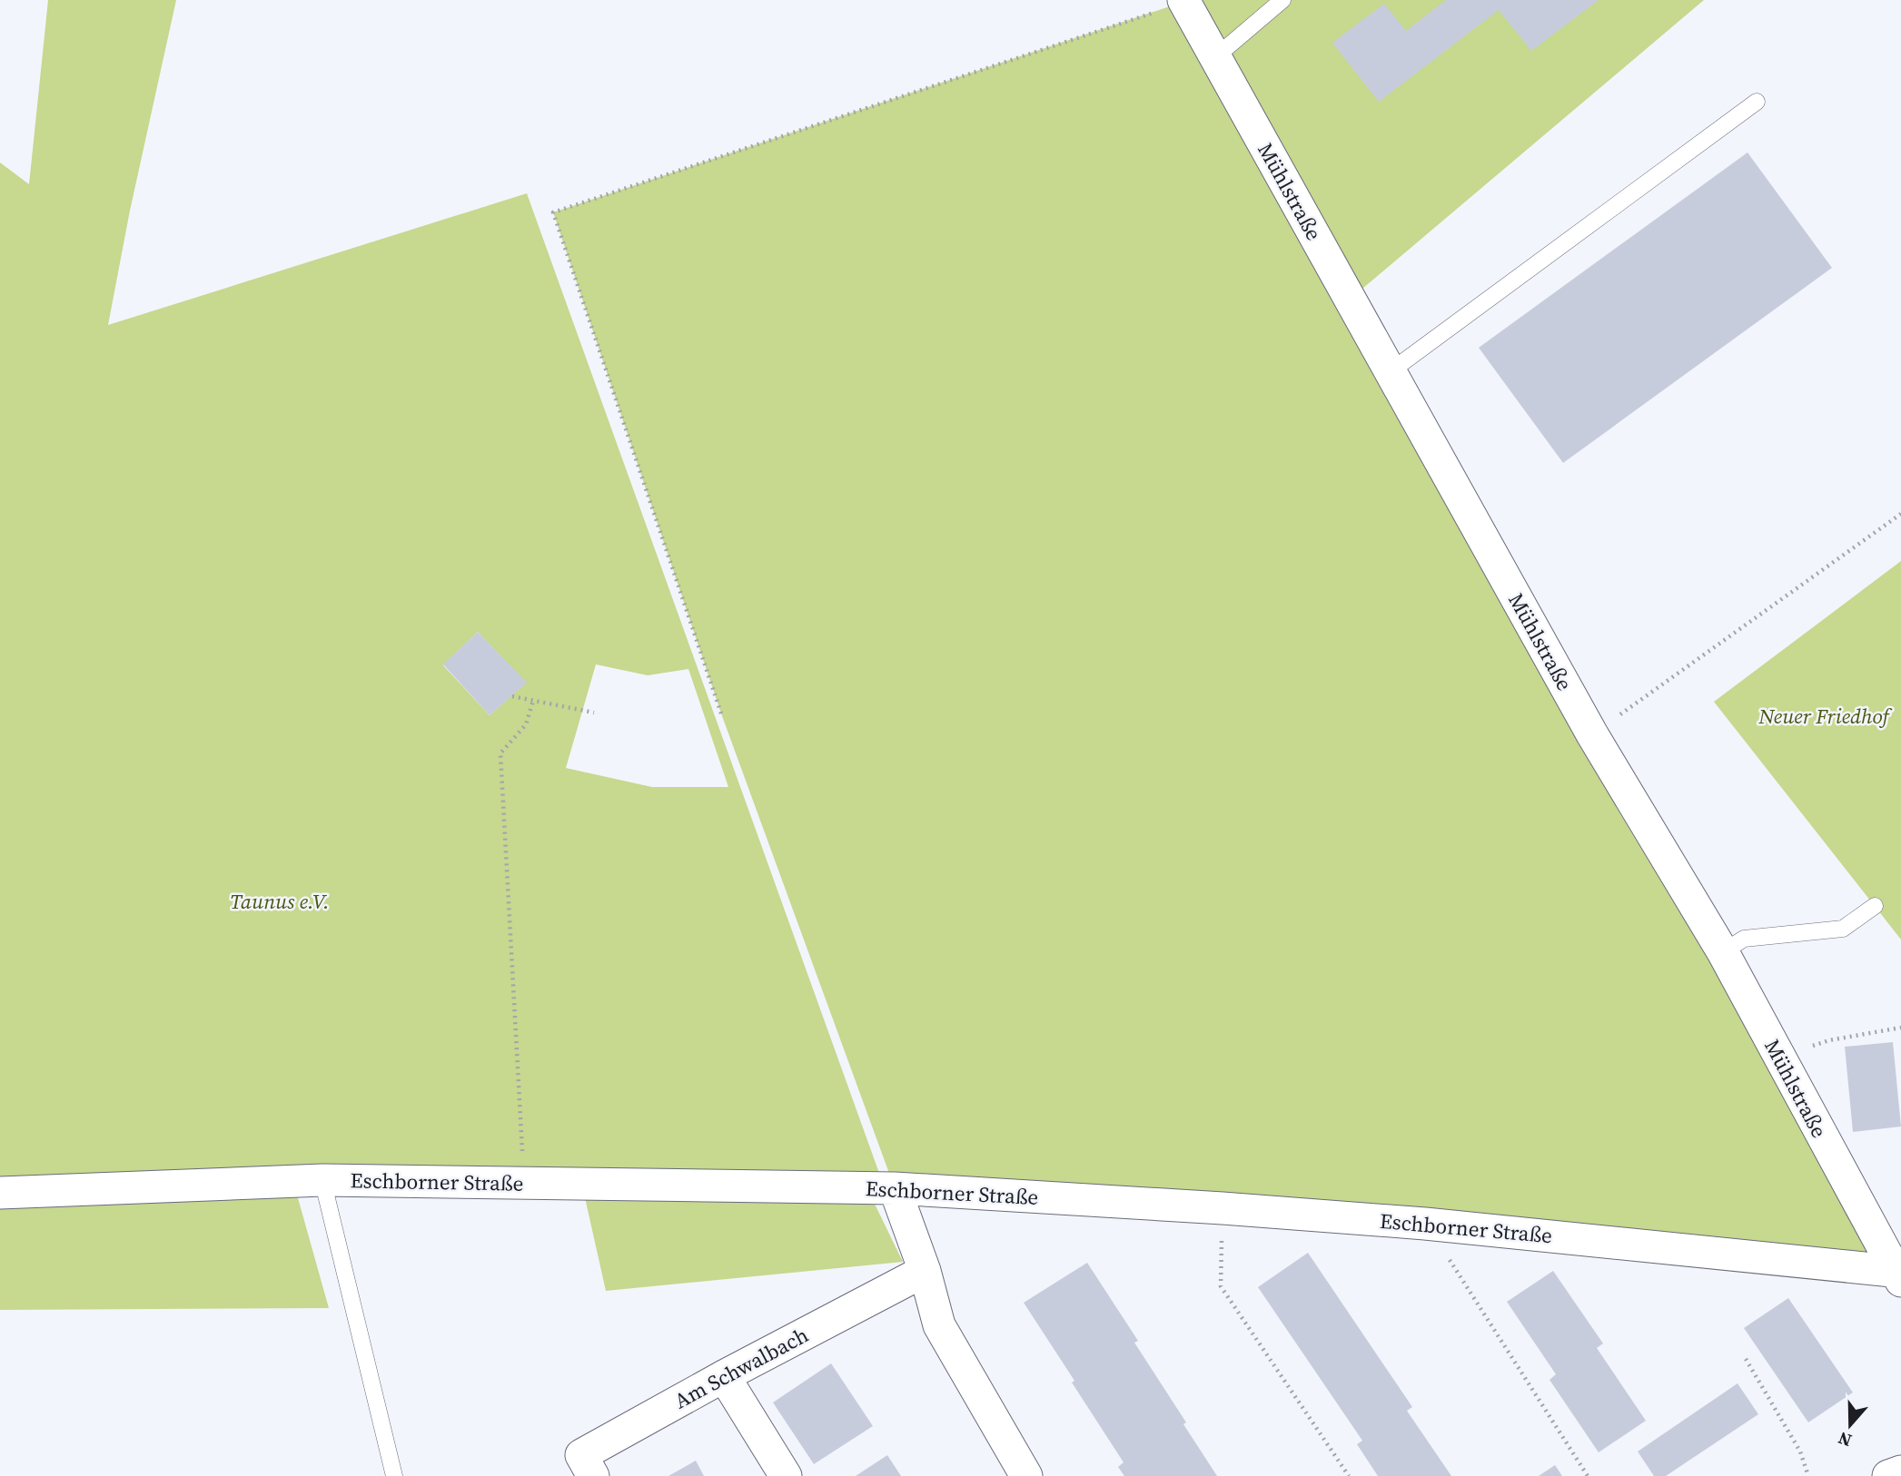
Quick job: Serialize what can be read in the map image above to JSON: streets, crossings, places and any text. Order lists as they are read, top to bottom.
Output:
{
  "streets": {
    "street": ["Mühlstraße", "Eschborner Straße", "Am Schwalbach"]
  },
  "crossings": [
    ["Mühlstraße", "Eschborner Straße"]
  ],
  "parks": ["Neuer Friedhof", "Taunus e.V."],
  "north": "bottom"
}
